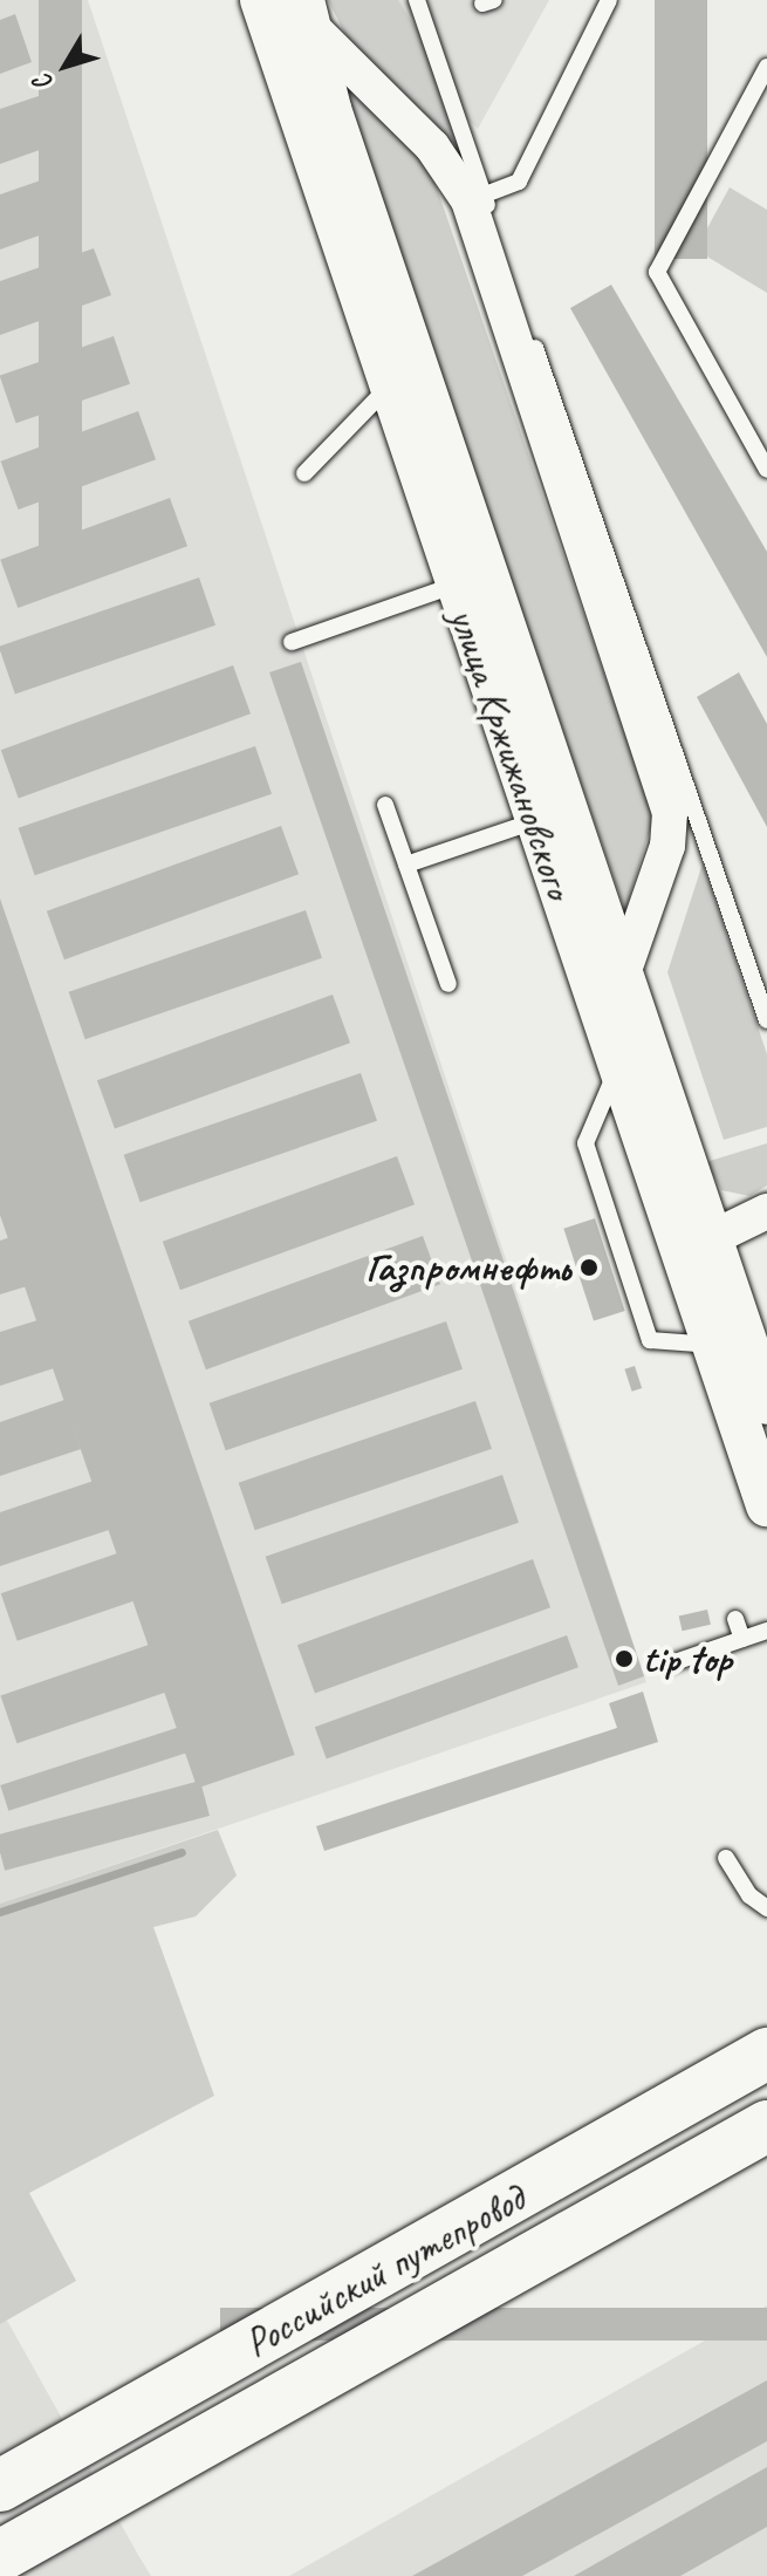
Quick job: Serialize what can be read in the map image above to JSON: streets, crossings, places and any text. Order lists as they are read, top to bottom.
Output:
{
  "streets": {
    "main road": ["Российский путепровод"],
    "street": ["улица Кржижановского"]
  },
  "places": ["Газпромнефть", "tip top"],
  "north": "bottom left"
}
